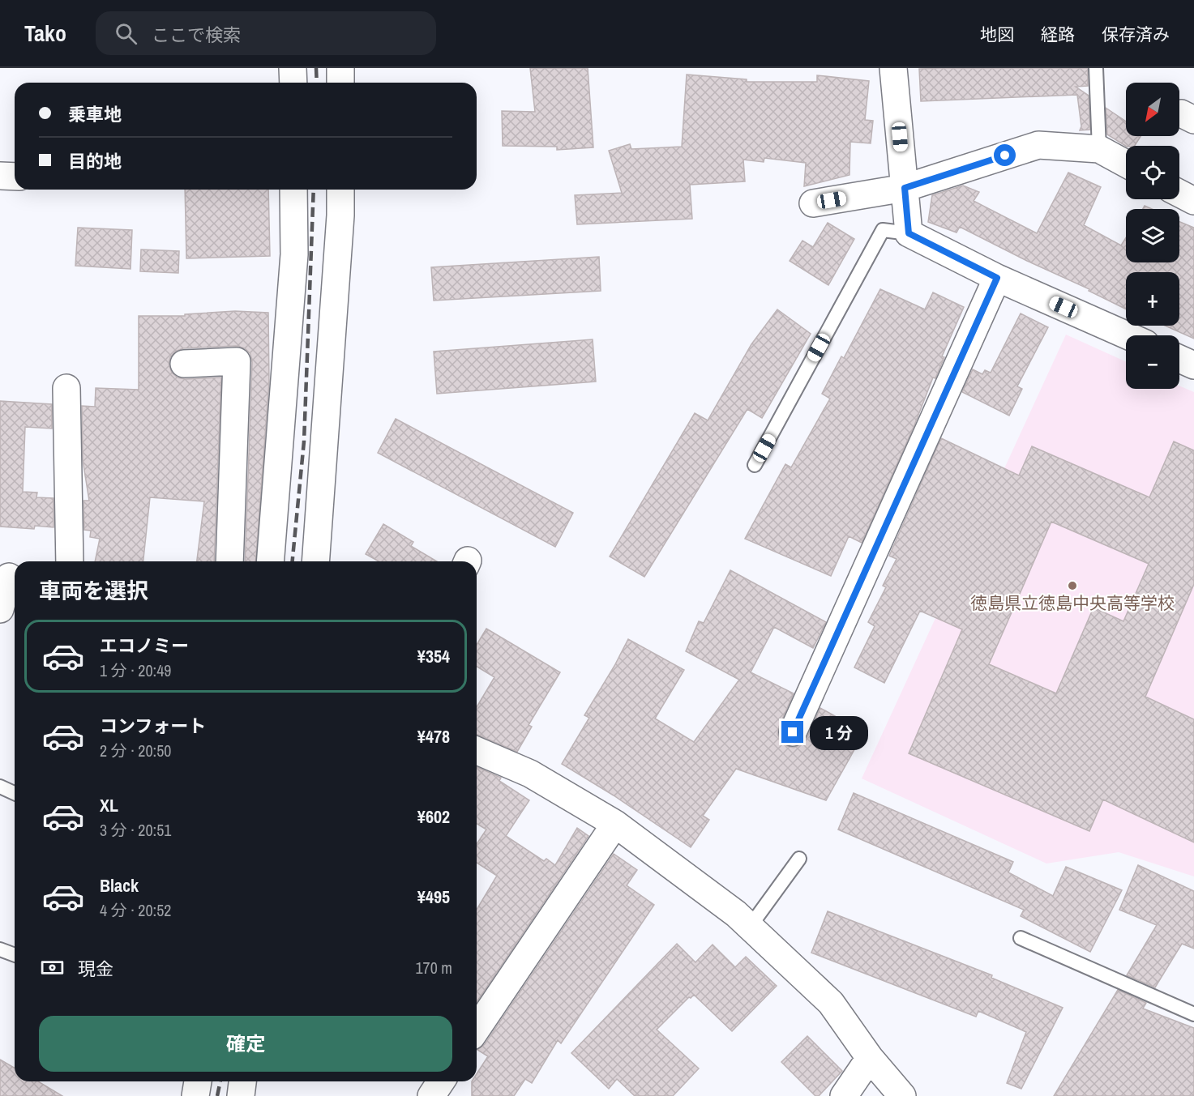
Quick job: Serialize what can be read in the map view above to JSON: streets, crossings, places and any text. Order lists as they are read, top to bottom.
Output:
{
  "places": ["徳島県立徳島中央高等学校"],
  "north": "bottom left",
  "page": {
    "header": "Tako",
    "search": "ここで検索",
    "nav": ["地図", "経路", "保存済み"],
    "map_buttons": ["+", "−"],
    "banner": ["乗車地", "目的地"],
    "heading": "車両を選択",
    "list": [
      {
        "name": "エコノミー",
        "note": "1 分 · 20:49",
        "value": "¥354"
      },
      {
        "name": "コンフォート",
        "note": "2 分 · 20:50",
        "value": "¥478"
      },
      {
        "name": "XL",
        "note": "3 分 · 20:51",
        "value": "¥602"
      },
      {
        "name": "Black",
        "note": "4 分 · 20:52",
        "value": "¥495"
      }
    ],
    "bubble": "1 分",
    "pay": ["現金", "170 m"],
    "buttons": "確定"
  }
}
